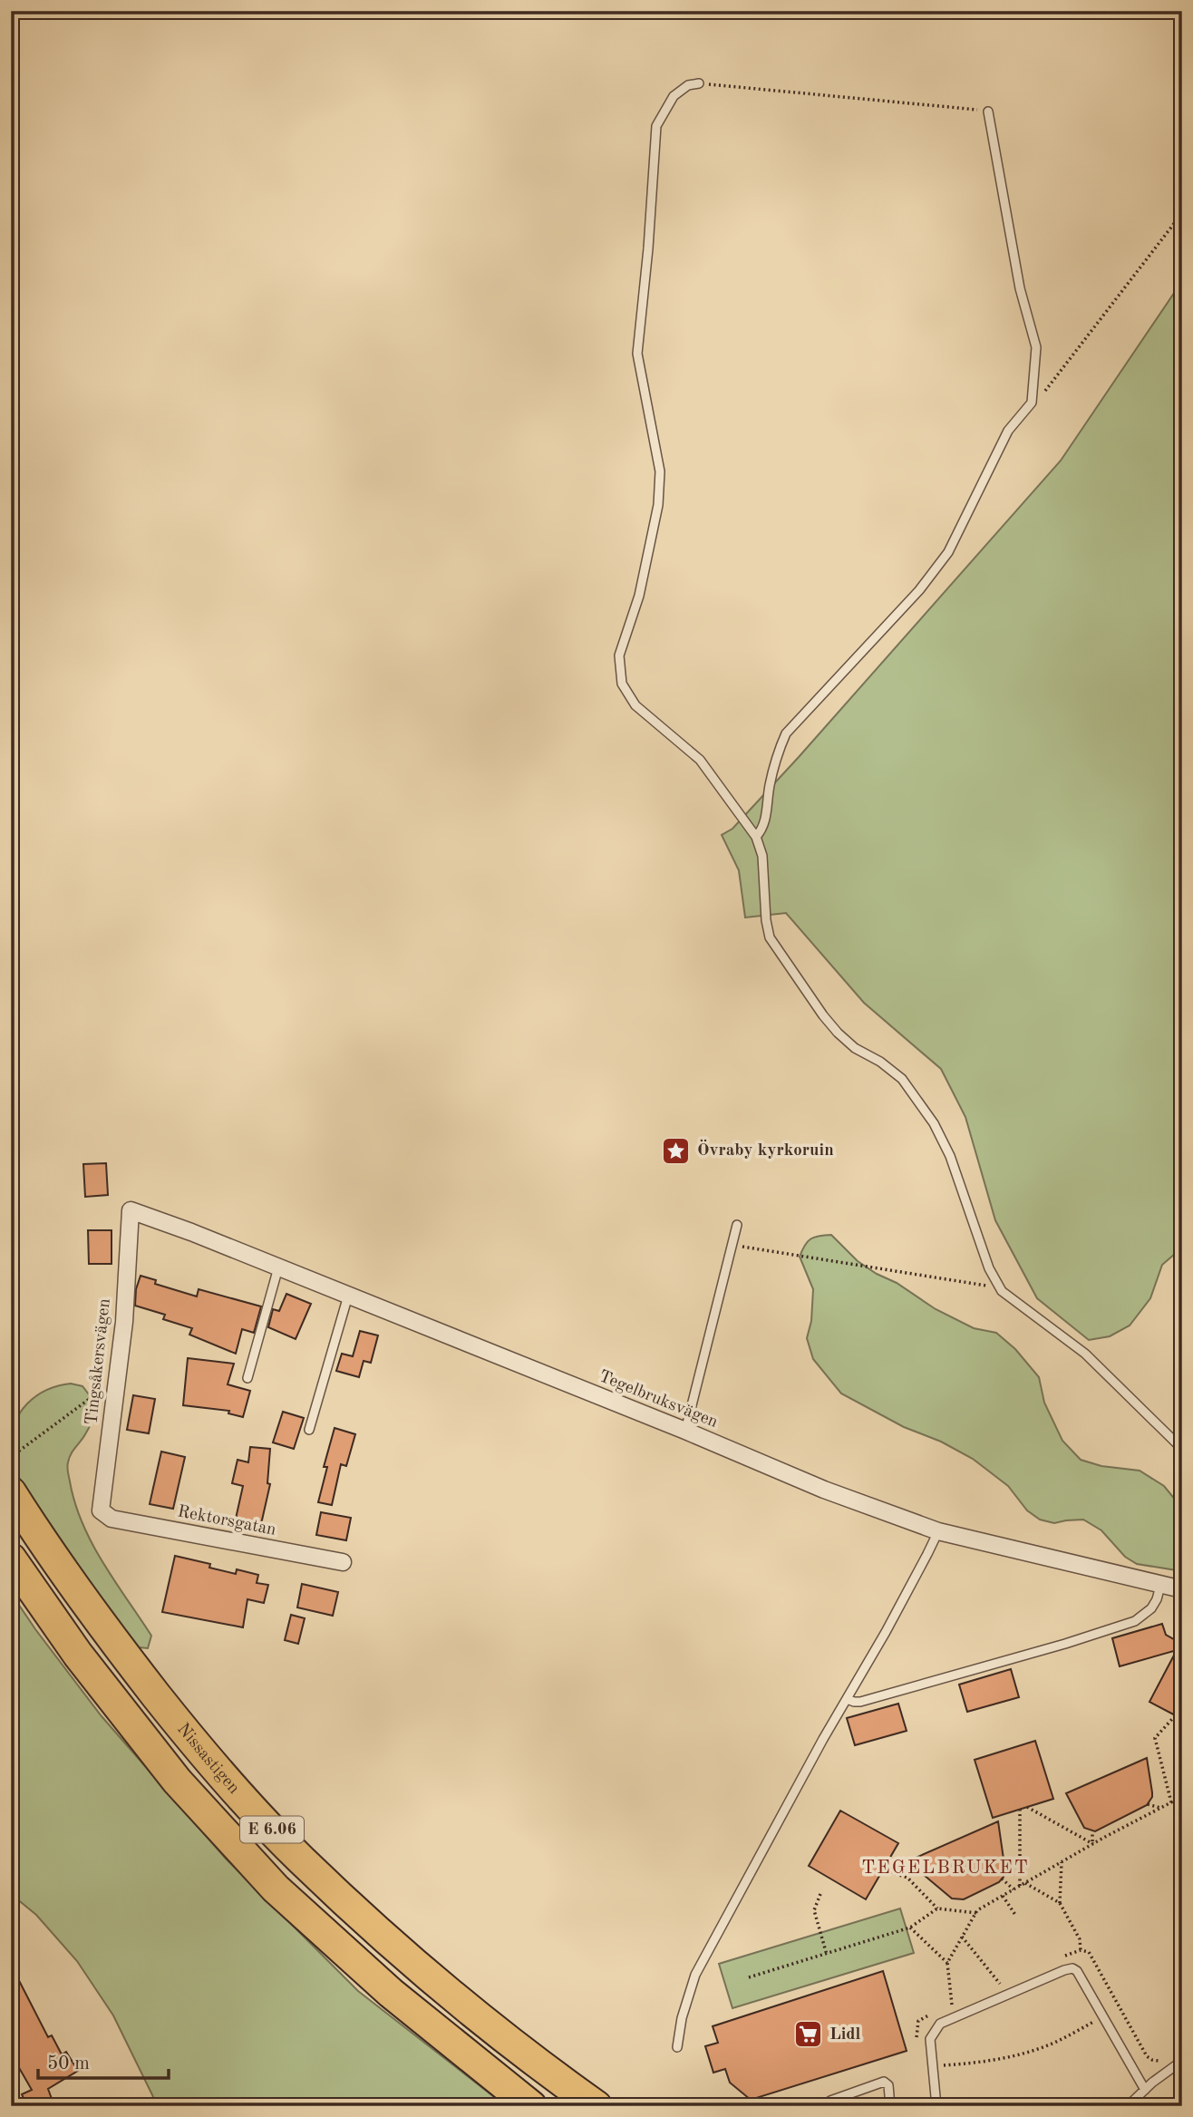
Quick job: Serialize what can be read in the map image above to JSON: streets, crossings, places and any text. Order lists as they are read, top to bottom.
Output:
{
  "streets": {
    "highway": ["Nissastigen", "E 6.06"],
    "street": ["Tingsåkersvägen", "Tegelbruksvägen", "Rektorsgatan"]
  },
  "crossings": [
    ["Tingsåkersvägen", "Tegelbruksvägen"],
    ["Tingsåkersvägen", "Rektorsgatan"]
  ],
  "districts": ["TEGELBRUKET"],
  "places": {
    "place": ["Övraby kyrkoruin"],
    "supermarket": ["Lidl"]
  },
  "scale_bar": "50 m"
}
